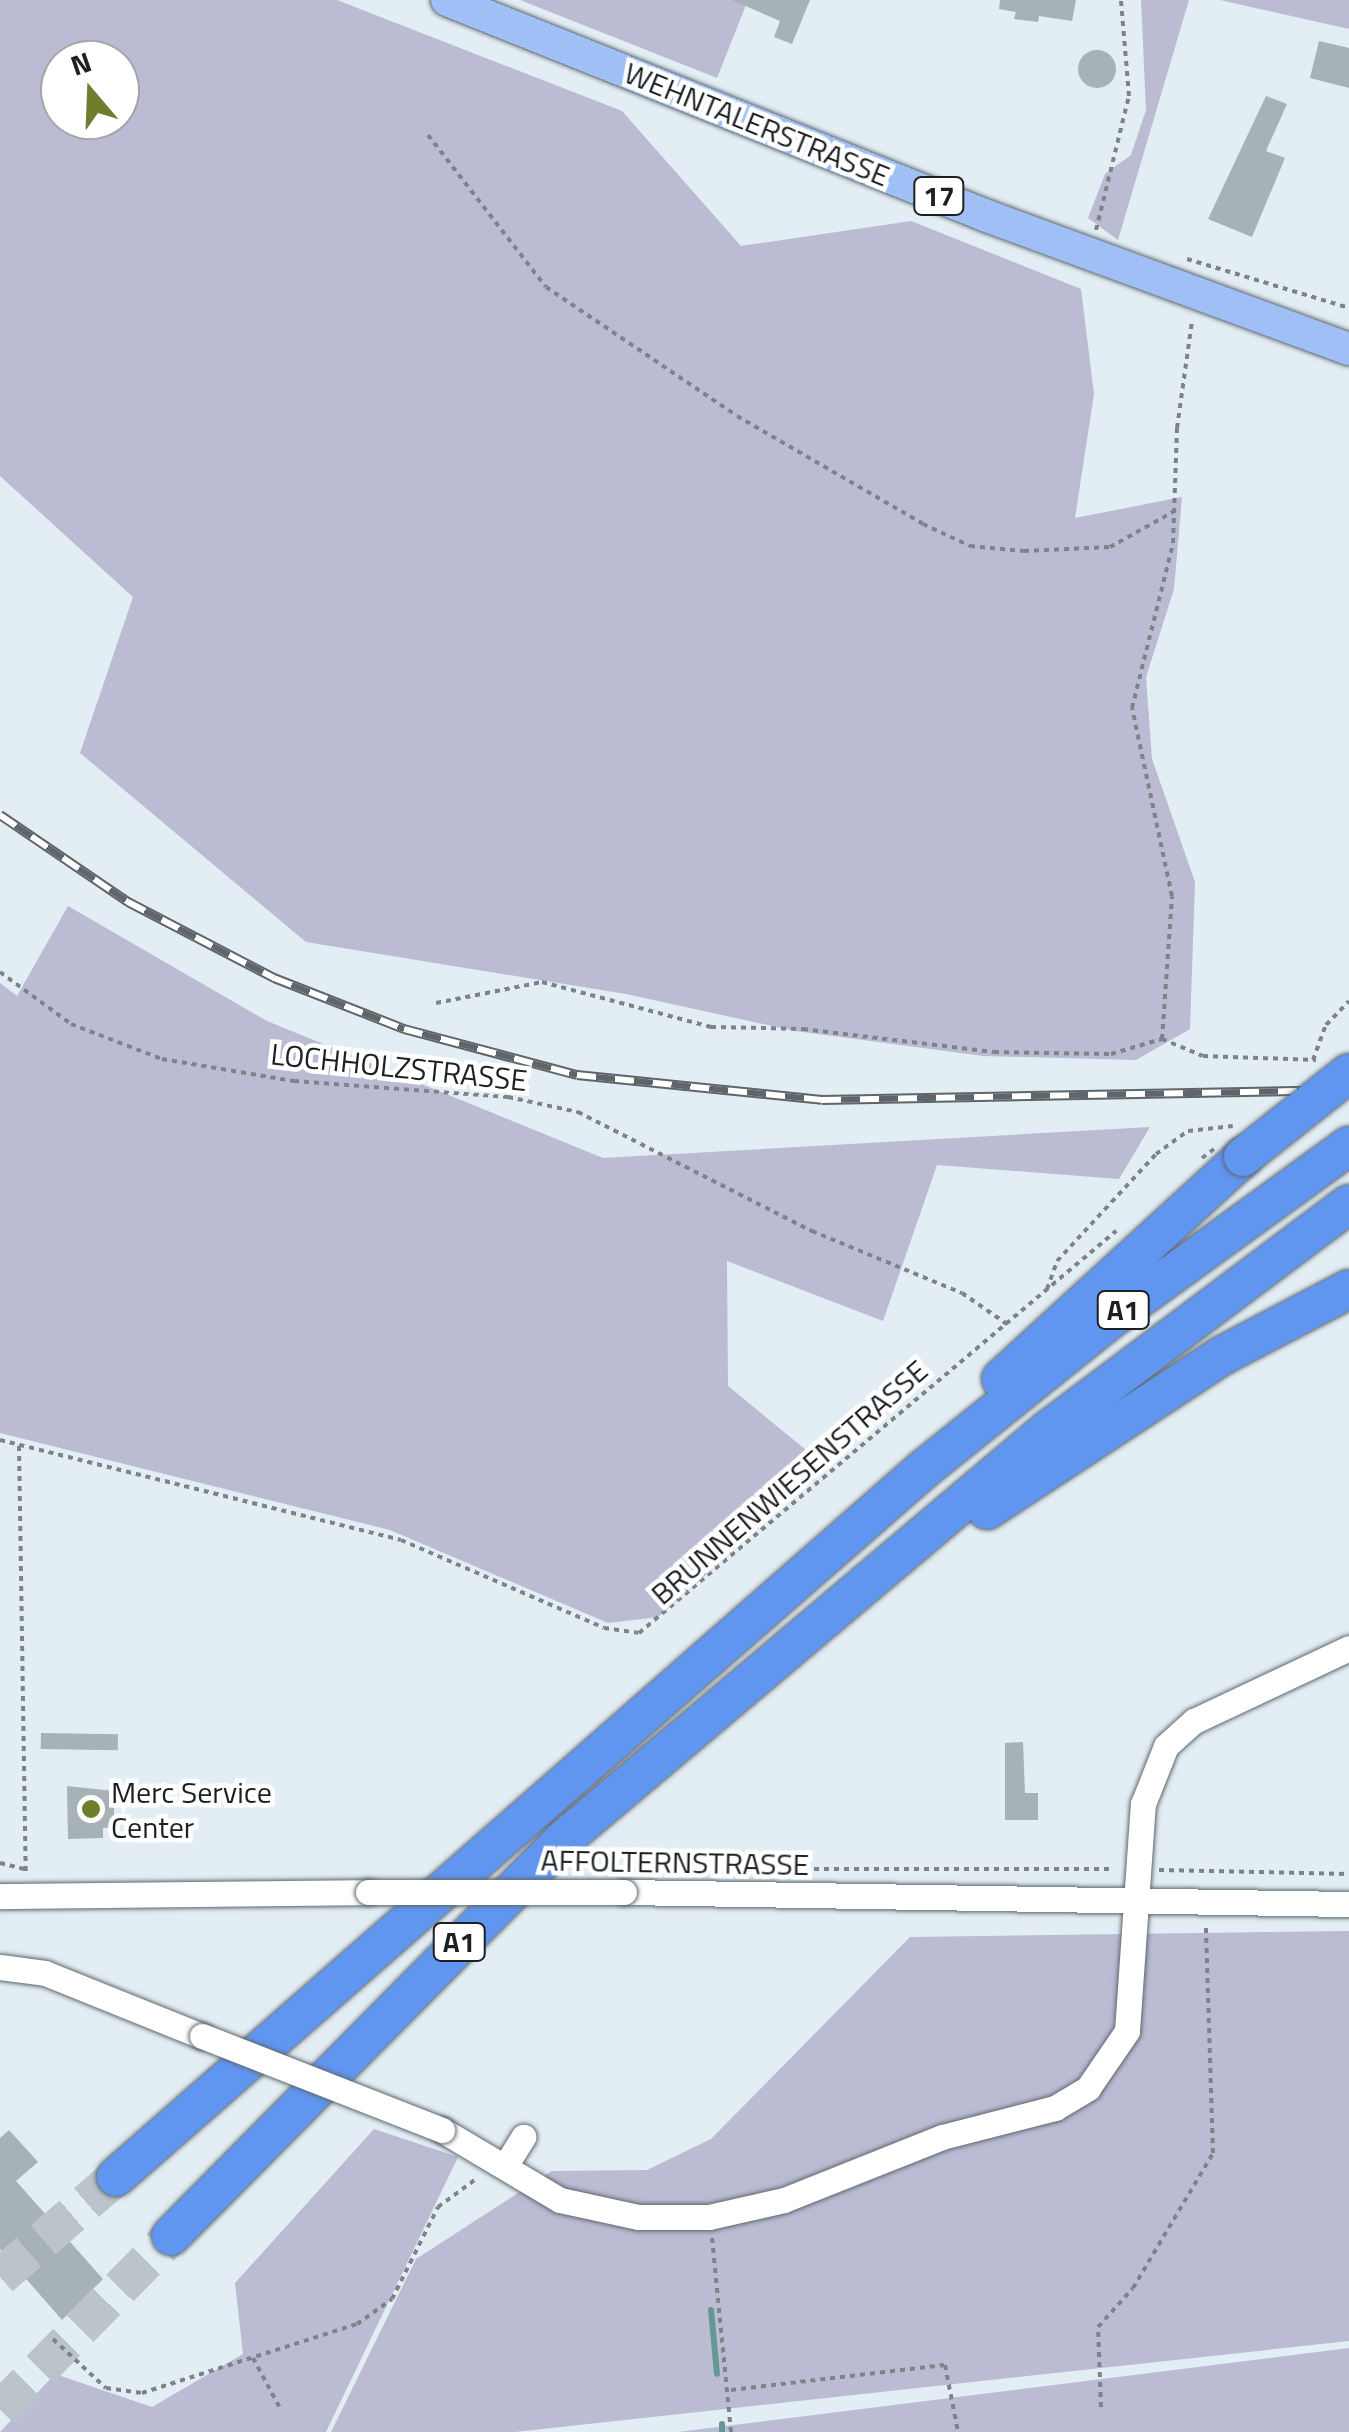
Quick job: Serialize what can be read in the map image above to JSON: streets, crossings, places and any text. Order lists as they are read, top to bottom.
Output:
{
  "streets": {
    "highway": ["A1"],
    "main road": ["WEHNTALERSTRASSE", "17"],
    "street": ["AFFOLTERNSTRASSE"],
    "path": ["LOCHHOLZSTRASSE", "BRUNNENWIESENSTRASSE"]
  },
  "crossings": [
    ["LOCHHOLZSTRASSE", "BRUNNENWIESENSTRASSE"]
  ],
  "places": ["Merc Service Center"],
  "north": "top"
}
